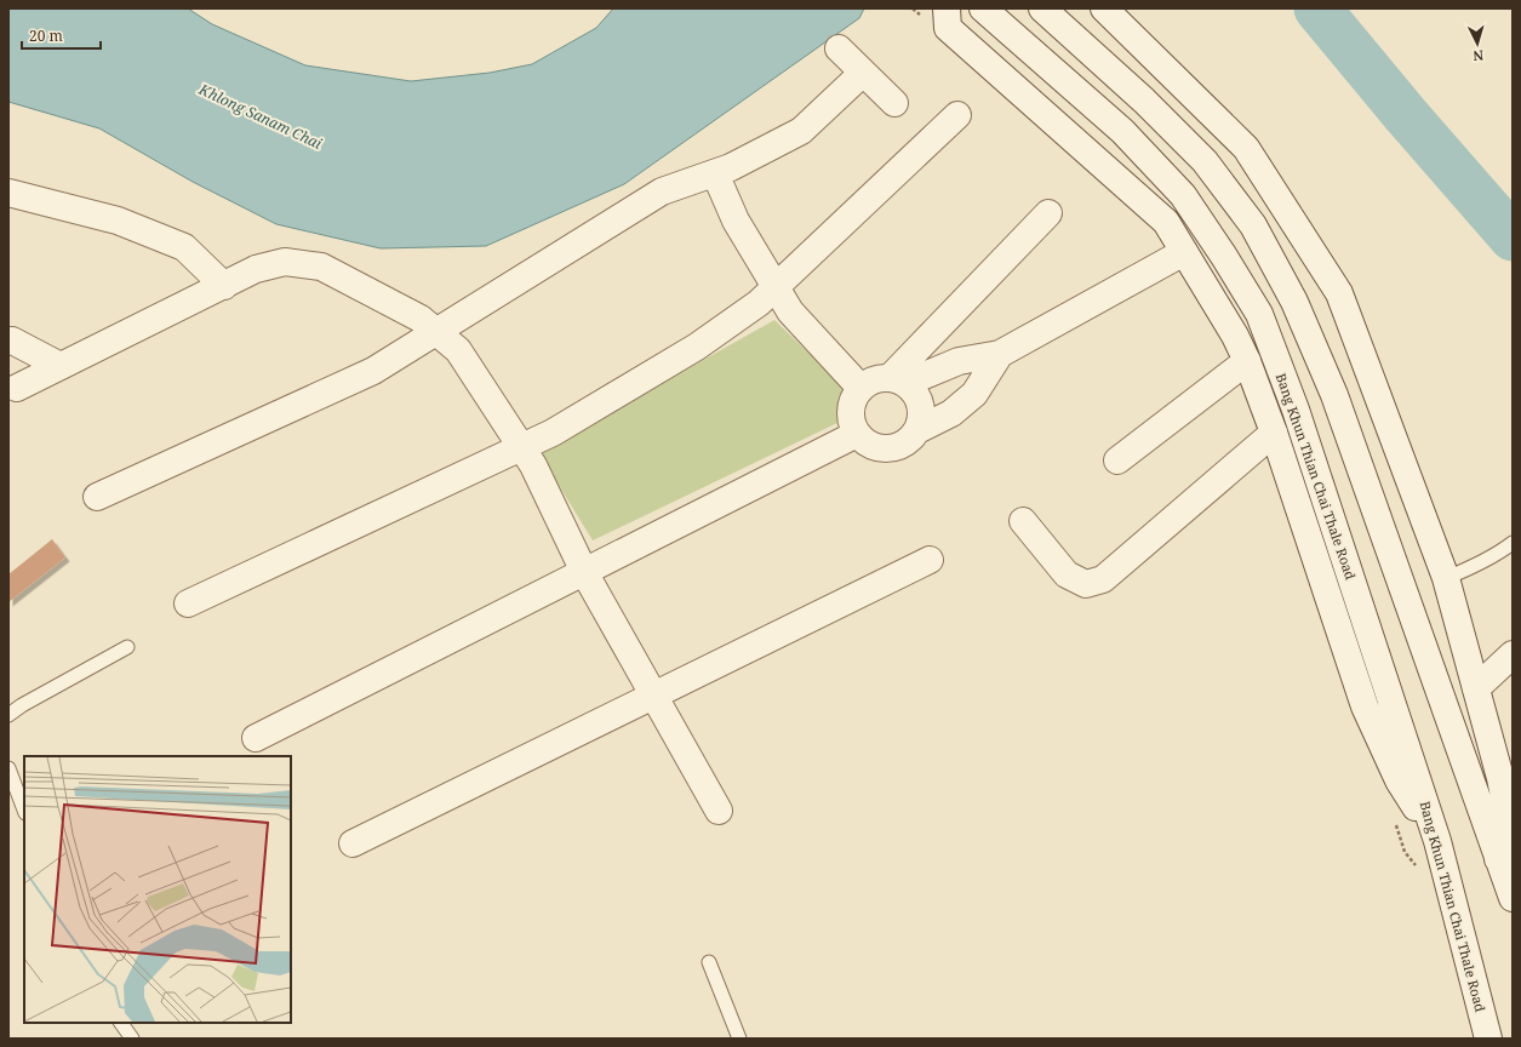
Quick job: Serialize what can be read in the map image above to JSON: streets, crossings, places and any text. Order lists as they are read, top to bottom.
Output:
{
  "streets": {
    "street": ["Bang Khun Thian Chai Thale Road"]
  },
  "water": ["Khlong Sanam Chai"],
  "scale_bar": "20 m",
  "north": "bottom"
}
